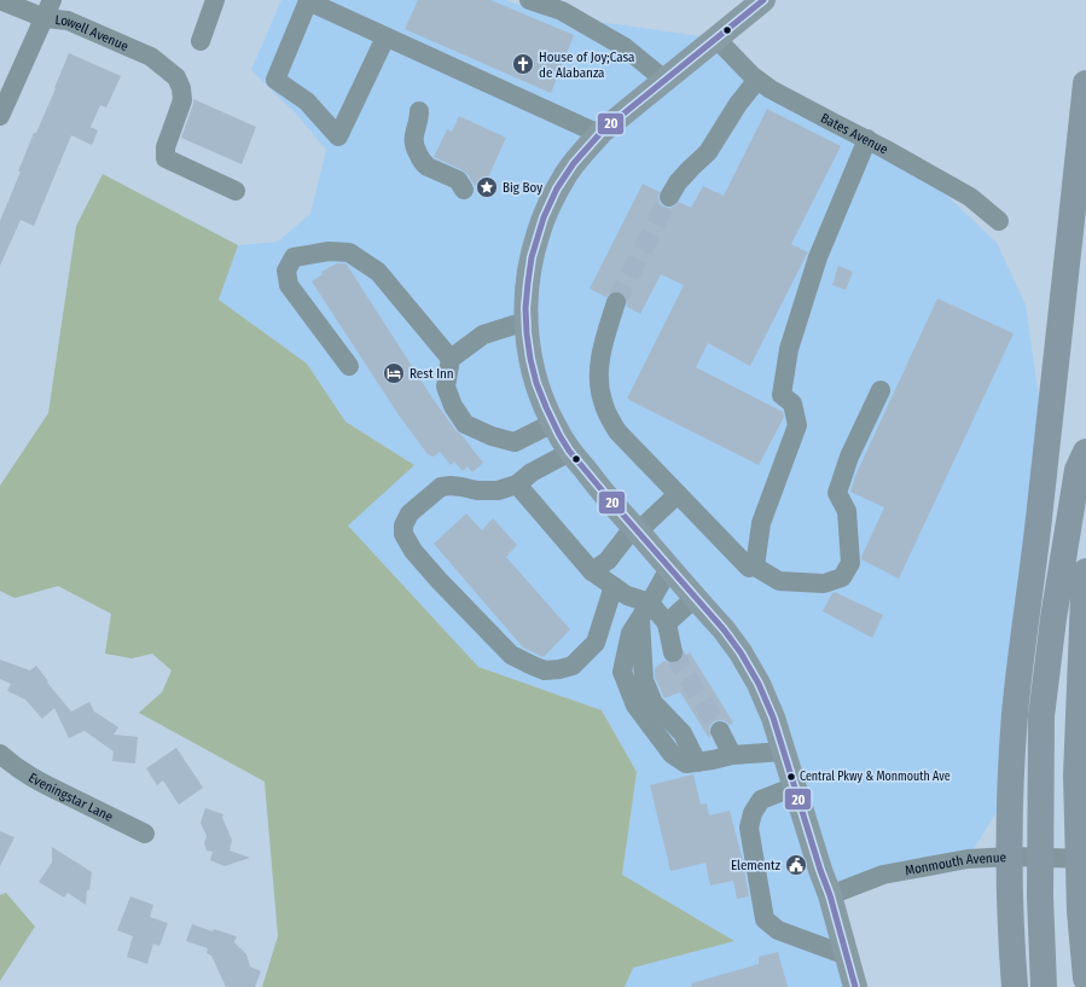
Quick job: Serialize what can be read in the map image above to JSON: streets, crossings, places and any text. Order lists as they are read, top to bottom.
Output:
{
  "streets": {
    "street": [
      "Lowell Avenue",
      "Bates Avenue",
      "Eveningstar Lane",
      "Monmouth Avenue"
    ]
  },
  "places": {
    "church": ["House of Joy;Casa de Alabanza"],
    "place": ["Big Boy"],
    "hotel": ["Rest Inn"],
    "other": ["Central Pkwy & Monmouth Ave"],
    "public building": ["Elementz"]
  },
  "lines": ["transit line 20"]
}
